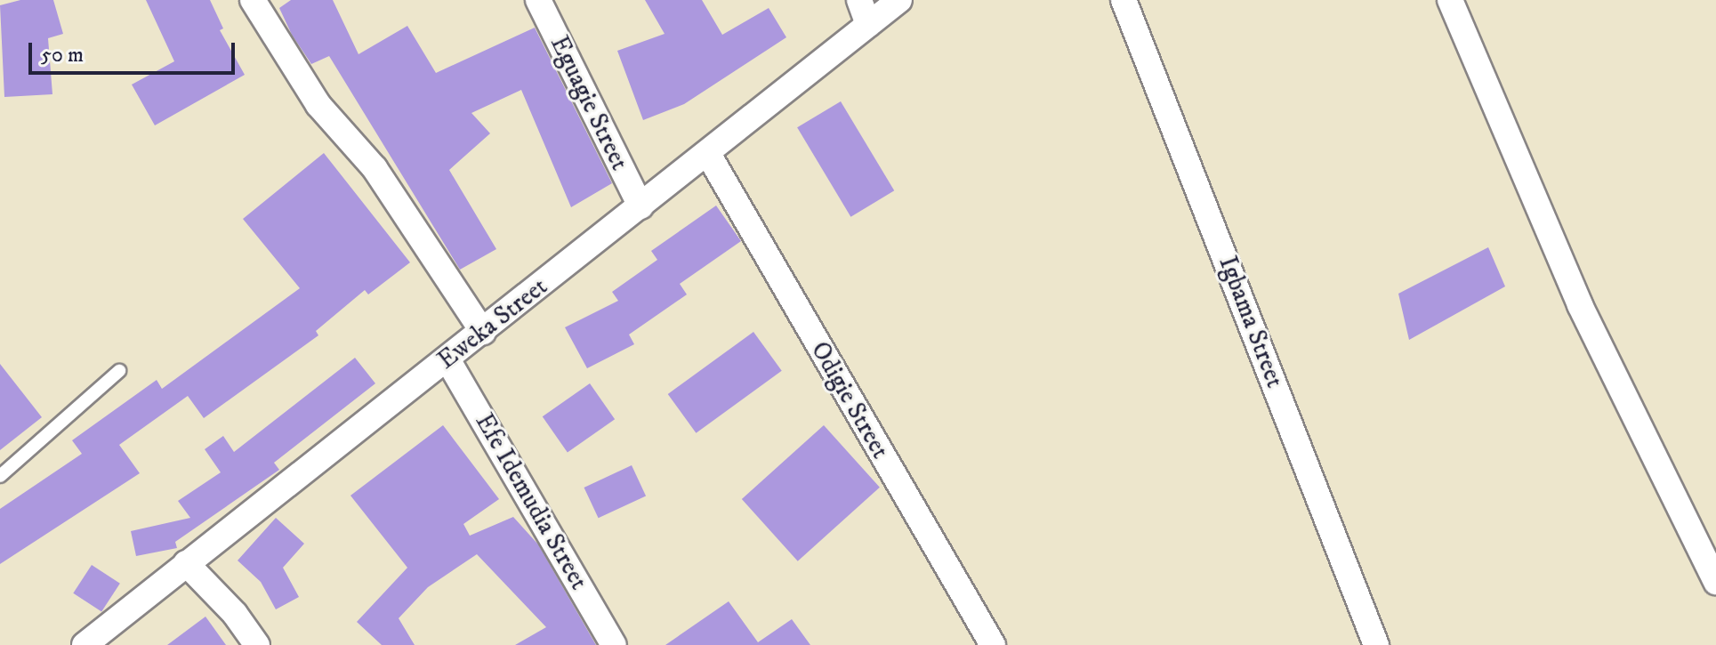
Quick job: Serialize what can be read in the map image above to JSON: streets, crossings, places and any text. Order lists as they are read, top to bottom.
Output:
{
  "streets": {
    "street": [
      "Eguagie Street",
      "Igbama Street",
      "Eweka Street",
      "Odigie Street",
      "Efe Idemudia Street"
    ]
  },
  "crossings": [
    ["Eguagie Street", "Eweka Street"],
    ["Eweka Street", "Odigie Street"],
    ["Eweka Street", "Efe Idemudia Street"]
  ],
  "scale_bar": "50 m"
}
